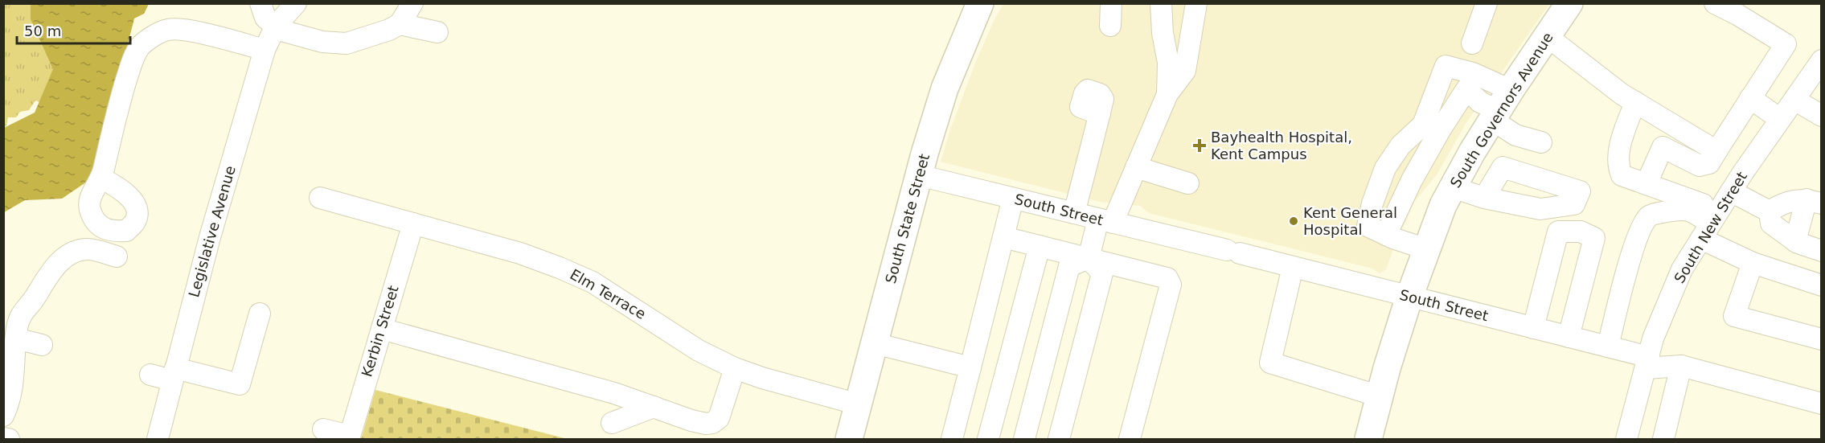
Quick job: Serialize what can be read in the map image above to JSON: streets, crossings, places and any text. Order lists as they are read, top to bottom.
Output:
{
  "streets": {
    "main road": ["South Governors Avenue", "South State Street"],
    "street": [
      "South Street",
      "South New Street",
      "Legislative Avenue",
      "Elm Terrace",
      "Kerbin Street"
    ]
  },
  "crossings": [
    ["South Governors Avenue", "South Street"],
    ["South Street", "South State Street"],
    ["South Street", "South New Street"],
    ["South State Street", "Elm Terrace"],
    ["Elm Terrace", "Kerbin Street"]
  ],
  "places": {
    "health": ["Bayhealth Hospital, Kent Campus"],
    "other": ["Kent General Hospital"]
  },
  "scale_bar": "50 m"
}
